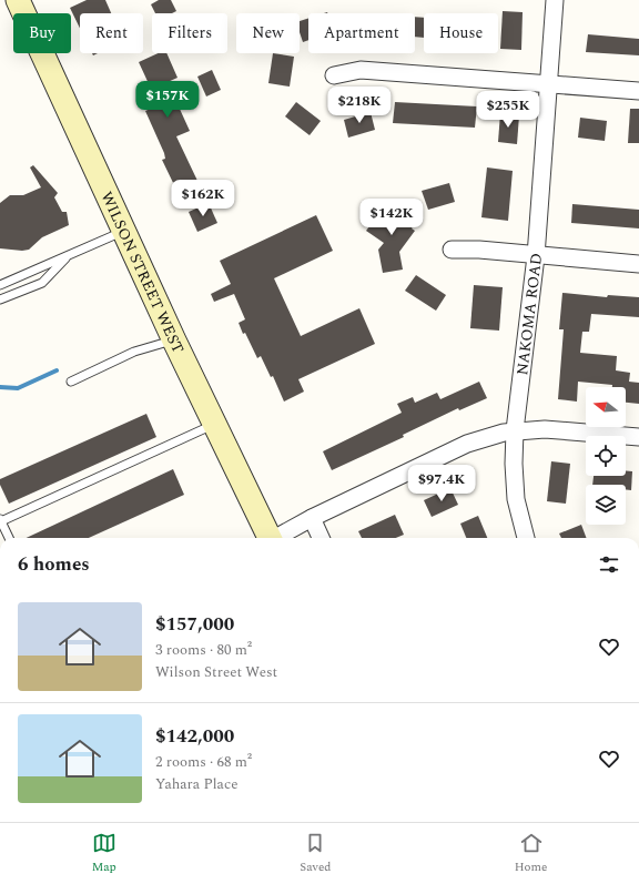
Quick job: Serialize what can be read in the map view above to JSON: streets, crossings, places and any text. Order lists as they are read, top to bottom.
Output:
{
  "streets": {
    "main road": ["WILSON STREET WEST"],
    "street": ["NAKOMA ROAD"]
  },
  "north": "left",
  "page": {
    "chip": [
      "Buy",
      "Rent",
      "Filters",
      "New",
      "Apartment",
      "House"
    ],
    "price": [
      "$157K",
      "$218K",
      "$255K",
      "$162K",
      "$142K",
      "$97.4K"
    ],
    "heading": "6 homes",
    "list": [
      {
        "name": "$157,000",
        "note": "3 rooms · 80 m² · Wilson Street West"
      },
      {
        "name": "$142,000",
        "note": "2 rooms · 68 m² · Yahara Place"
      }
    ],
    "tabs": ["Map", "Saved", "Home"]
  }
}
